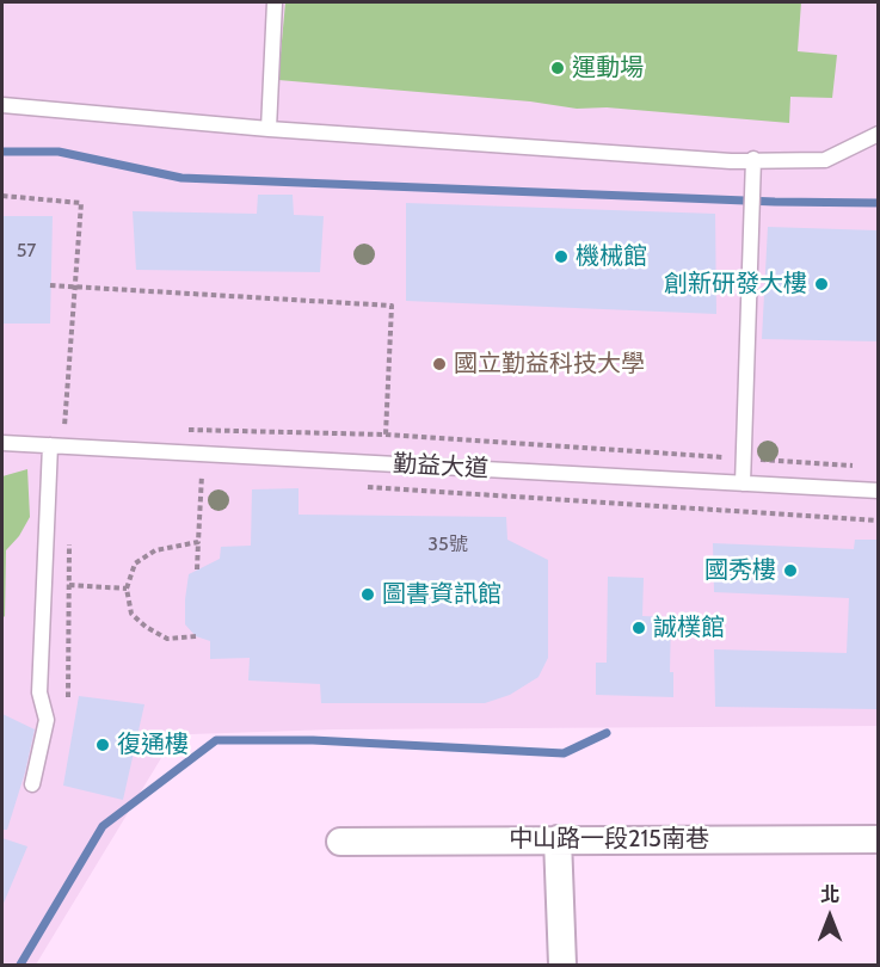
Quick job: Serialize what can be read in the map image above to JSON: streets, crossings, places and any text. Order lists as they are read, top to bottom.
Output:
{
  "streets": {
    "street": ["中山路一段215南巷"],
    "lane": ["勤益大道"]
  },
  "places": [
    "運動場",
    "機械館",
    "創新研發大樓",
    "國立勤益科技大學",
    "國秀樓",
    "圖書資訊館",
    "誠樸館",
    "復通樓"
  ],
  "house_numbers": ["57", "35號"],
  "north": "top"
}
